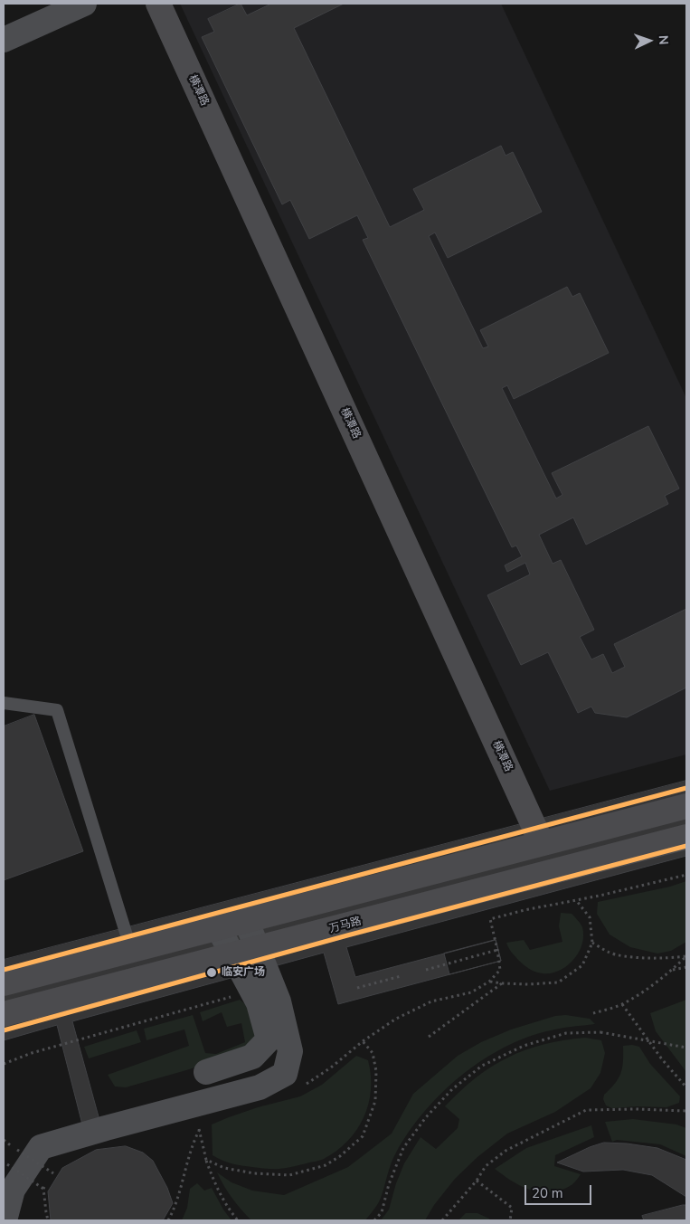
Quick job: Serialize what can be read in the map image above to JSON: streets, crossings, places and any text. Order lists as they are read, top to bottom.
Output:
{
  "streets": {
    "main road": ["横潭路", "万马路"]
  },
  "places": ["临安广场"],
  "scale_bar": "20 m",
  "north": "right"
}
